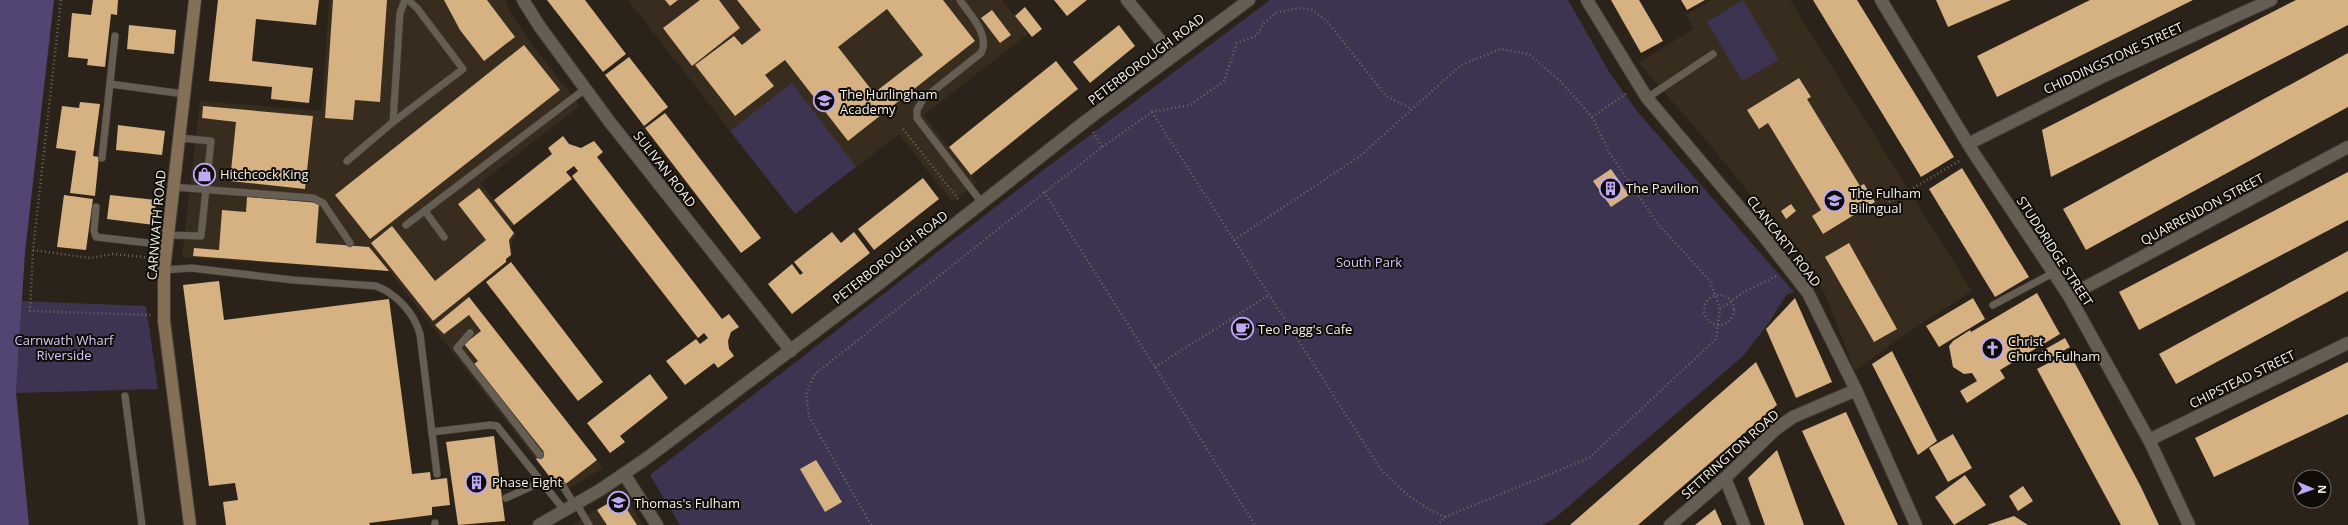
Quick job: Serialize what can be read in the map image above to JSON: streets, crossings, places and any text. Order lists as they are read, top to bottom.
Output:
{
  "streets": {
    "street": [
      "CHIDDINGSTONE STREET",
      "PETERBOROUGH ROAD",
      "SULIVAN ROAD",
      "QUARRENDON STREET",
      "CARNWATH ROAD",
      "CLANCARTY ROAD",
      "STUDDRIDGE STREET",
      "CHIPSTEAD STREET",
      "SETTRINGTON ROAD"
    ]
  },
  "crossings": [
    ["CHIDDINGSTONE STREET", "STUDDRIDGE STREET"],
    ["PETERBOROUGH ROAD", "SULIVAN ROAD"],
    ["QUARRENDON STREET", "STUDDRIDGE STREET"],
    ["CLANCARTY ROAD", "SETTRINGTON ROAD"],
    ["STUDDRIDGE STREET", "CHIPSTEAD STREET"]
  ],
  "parks": ["South Park", "Carnwath Wharf Riverside"],
  "places": {
    "school or university": ["The Hurlingham Academy", "The Fulham Bilingual", "Thomas's Fulham"],
    "shop": ["Hitchcock King"],
    "building": ["The Pavilion", "Phase Eight"],
    "cafe": ["Teo Pagg's Cafe"],
    "church": ["Christ Church Fulham"]
  },
  "north": "right"
}
